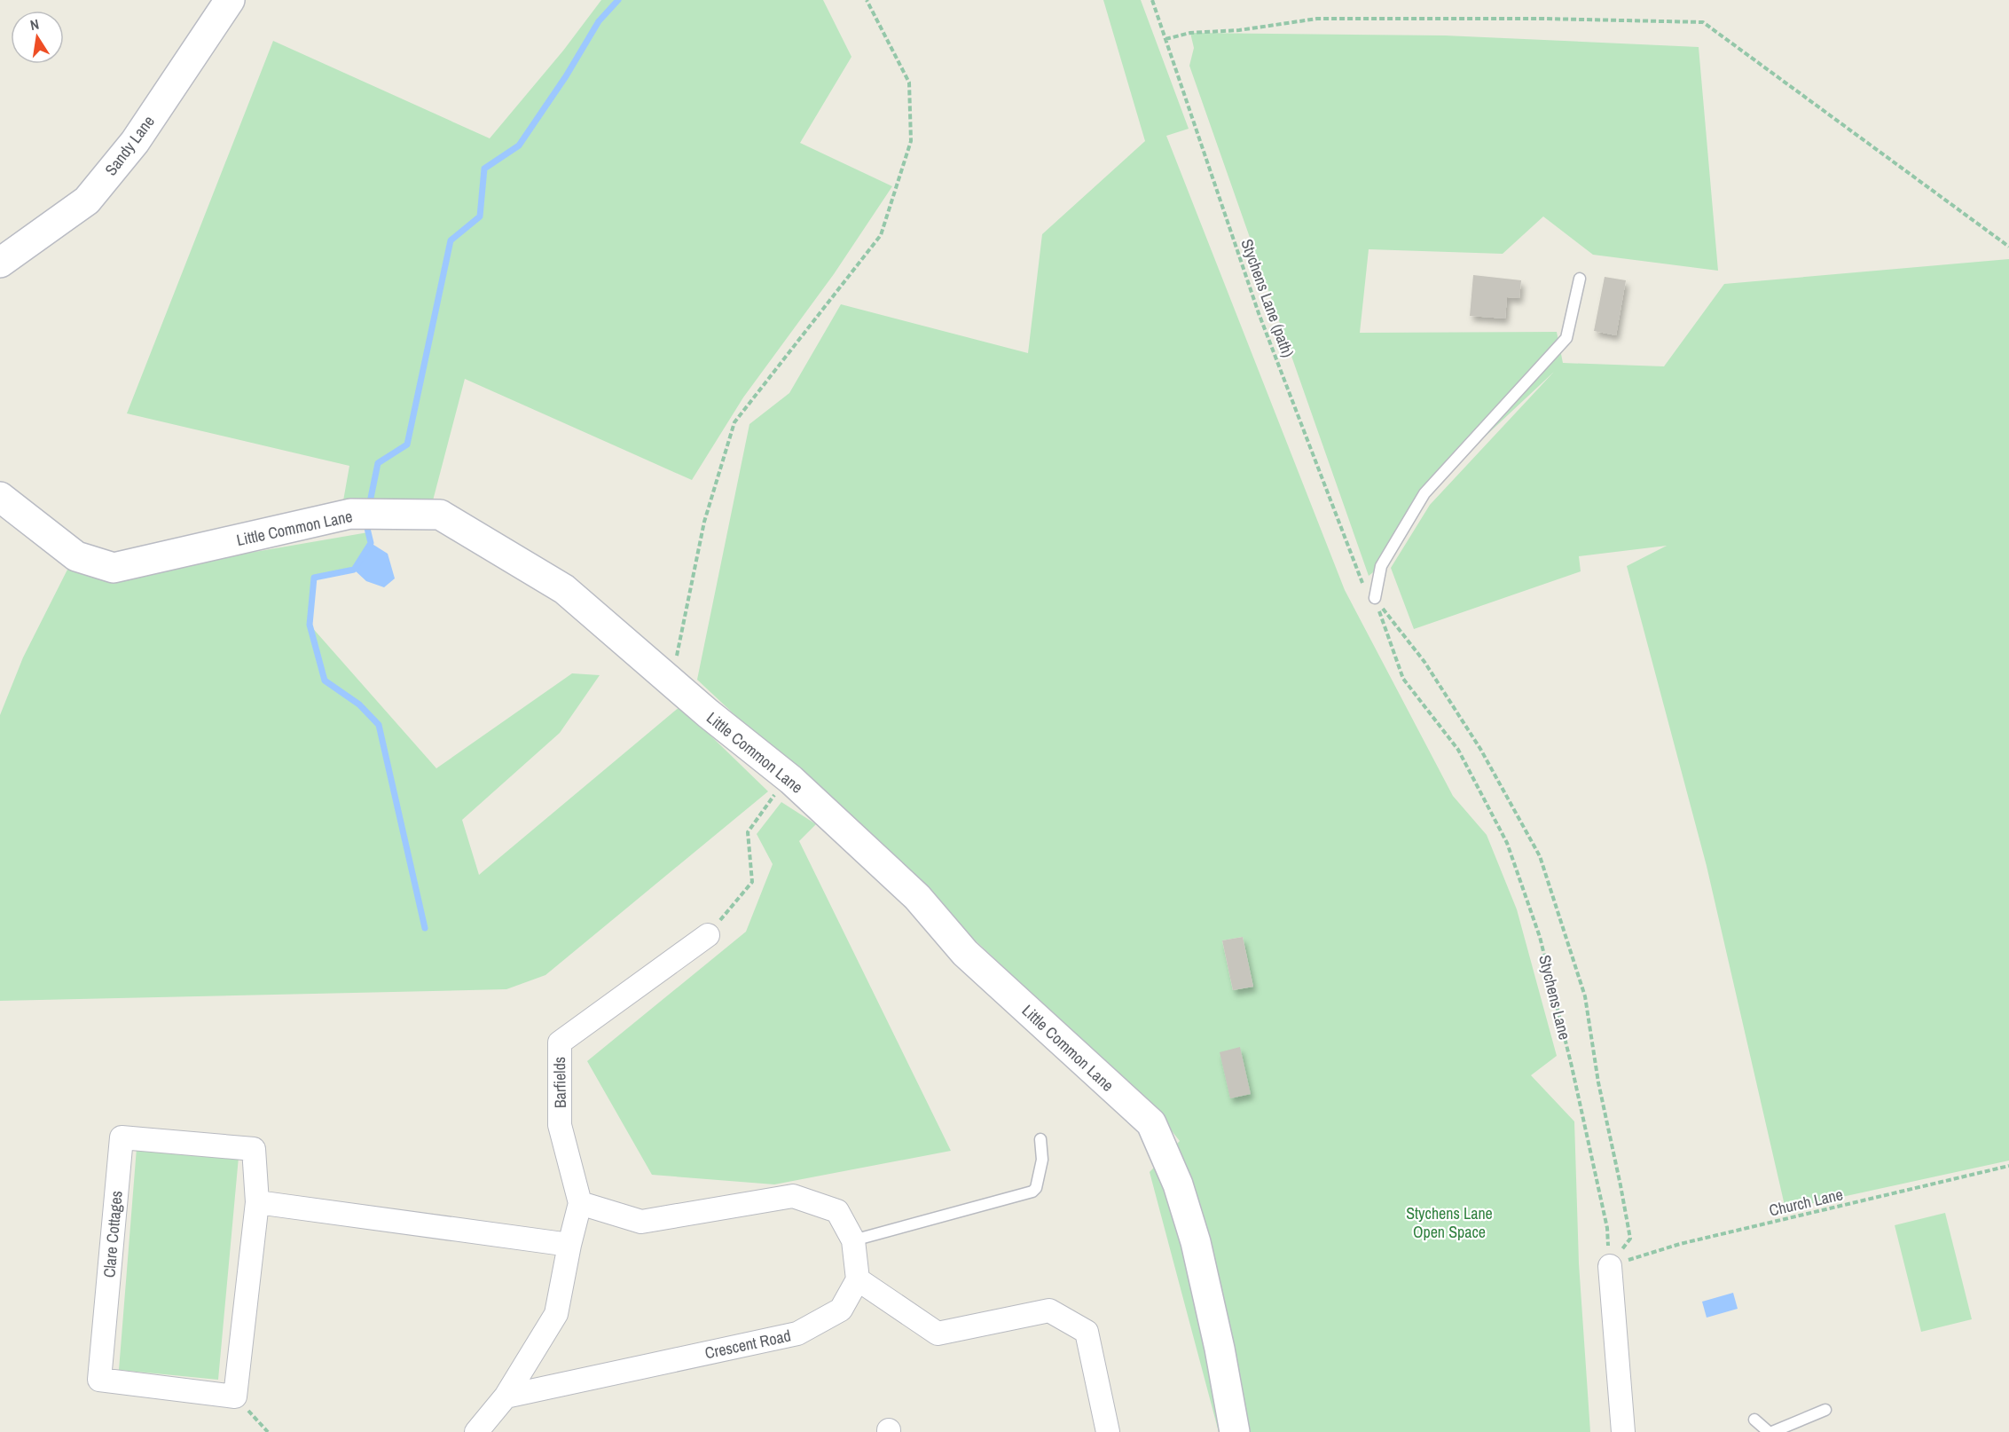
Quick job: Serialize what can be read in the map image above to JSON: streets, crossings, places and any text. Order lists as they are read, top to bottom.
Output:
{
  "streets": {
    "street": [
      "Sandy Lane",
      "Little Common Lane",
      "Barfields",
      "Clare Cottages",
      "Crescent Road"
    ],
    "path": ["Stychens Lane (path)", "Stychens Lane", "Church Lane"]
  },
  "crossings": [
    ["Stychens Lane (path)", "Stychens Lane"],
    ["Stychens Lane", "Church Lane"],
    ["Barfields", "Crescent Road"]
  ],
  "parks": ["Stychens Lane Open Space"],
  "north": "top"
}
